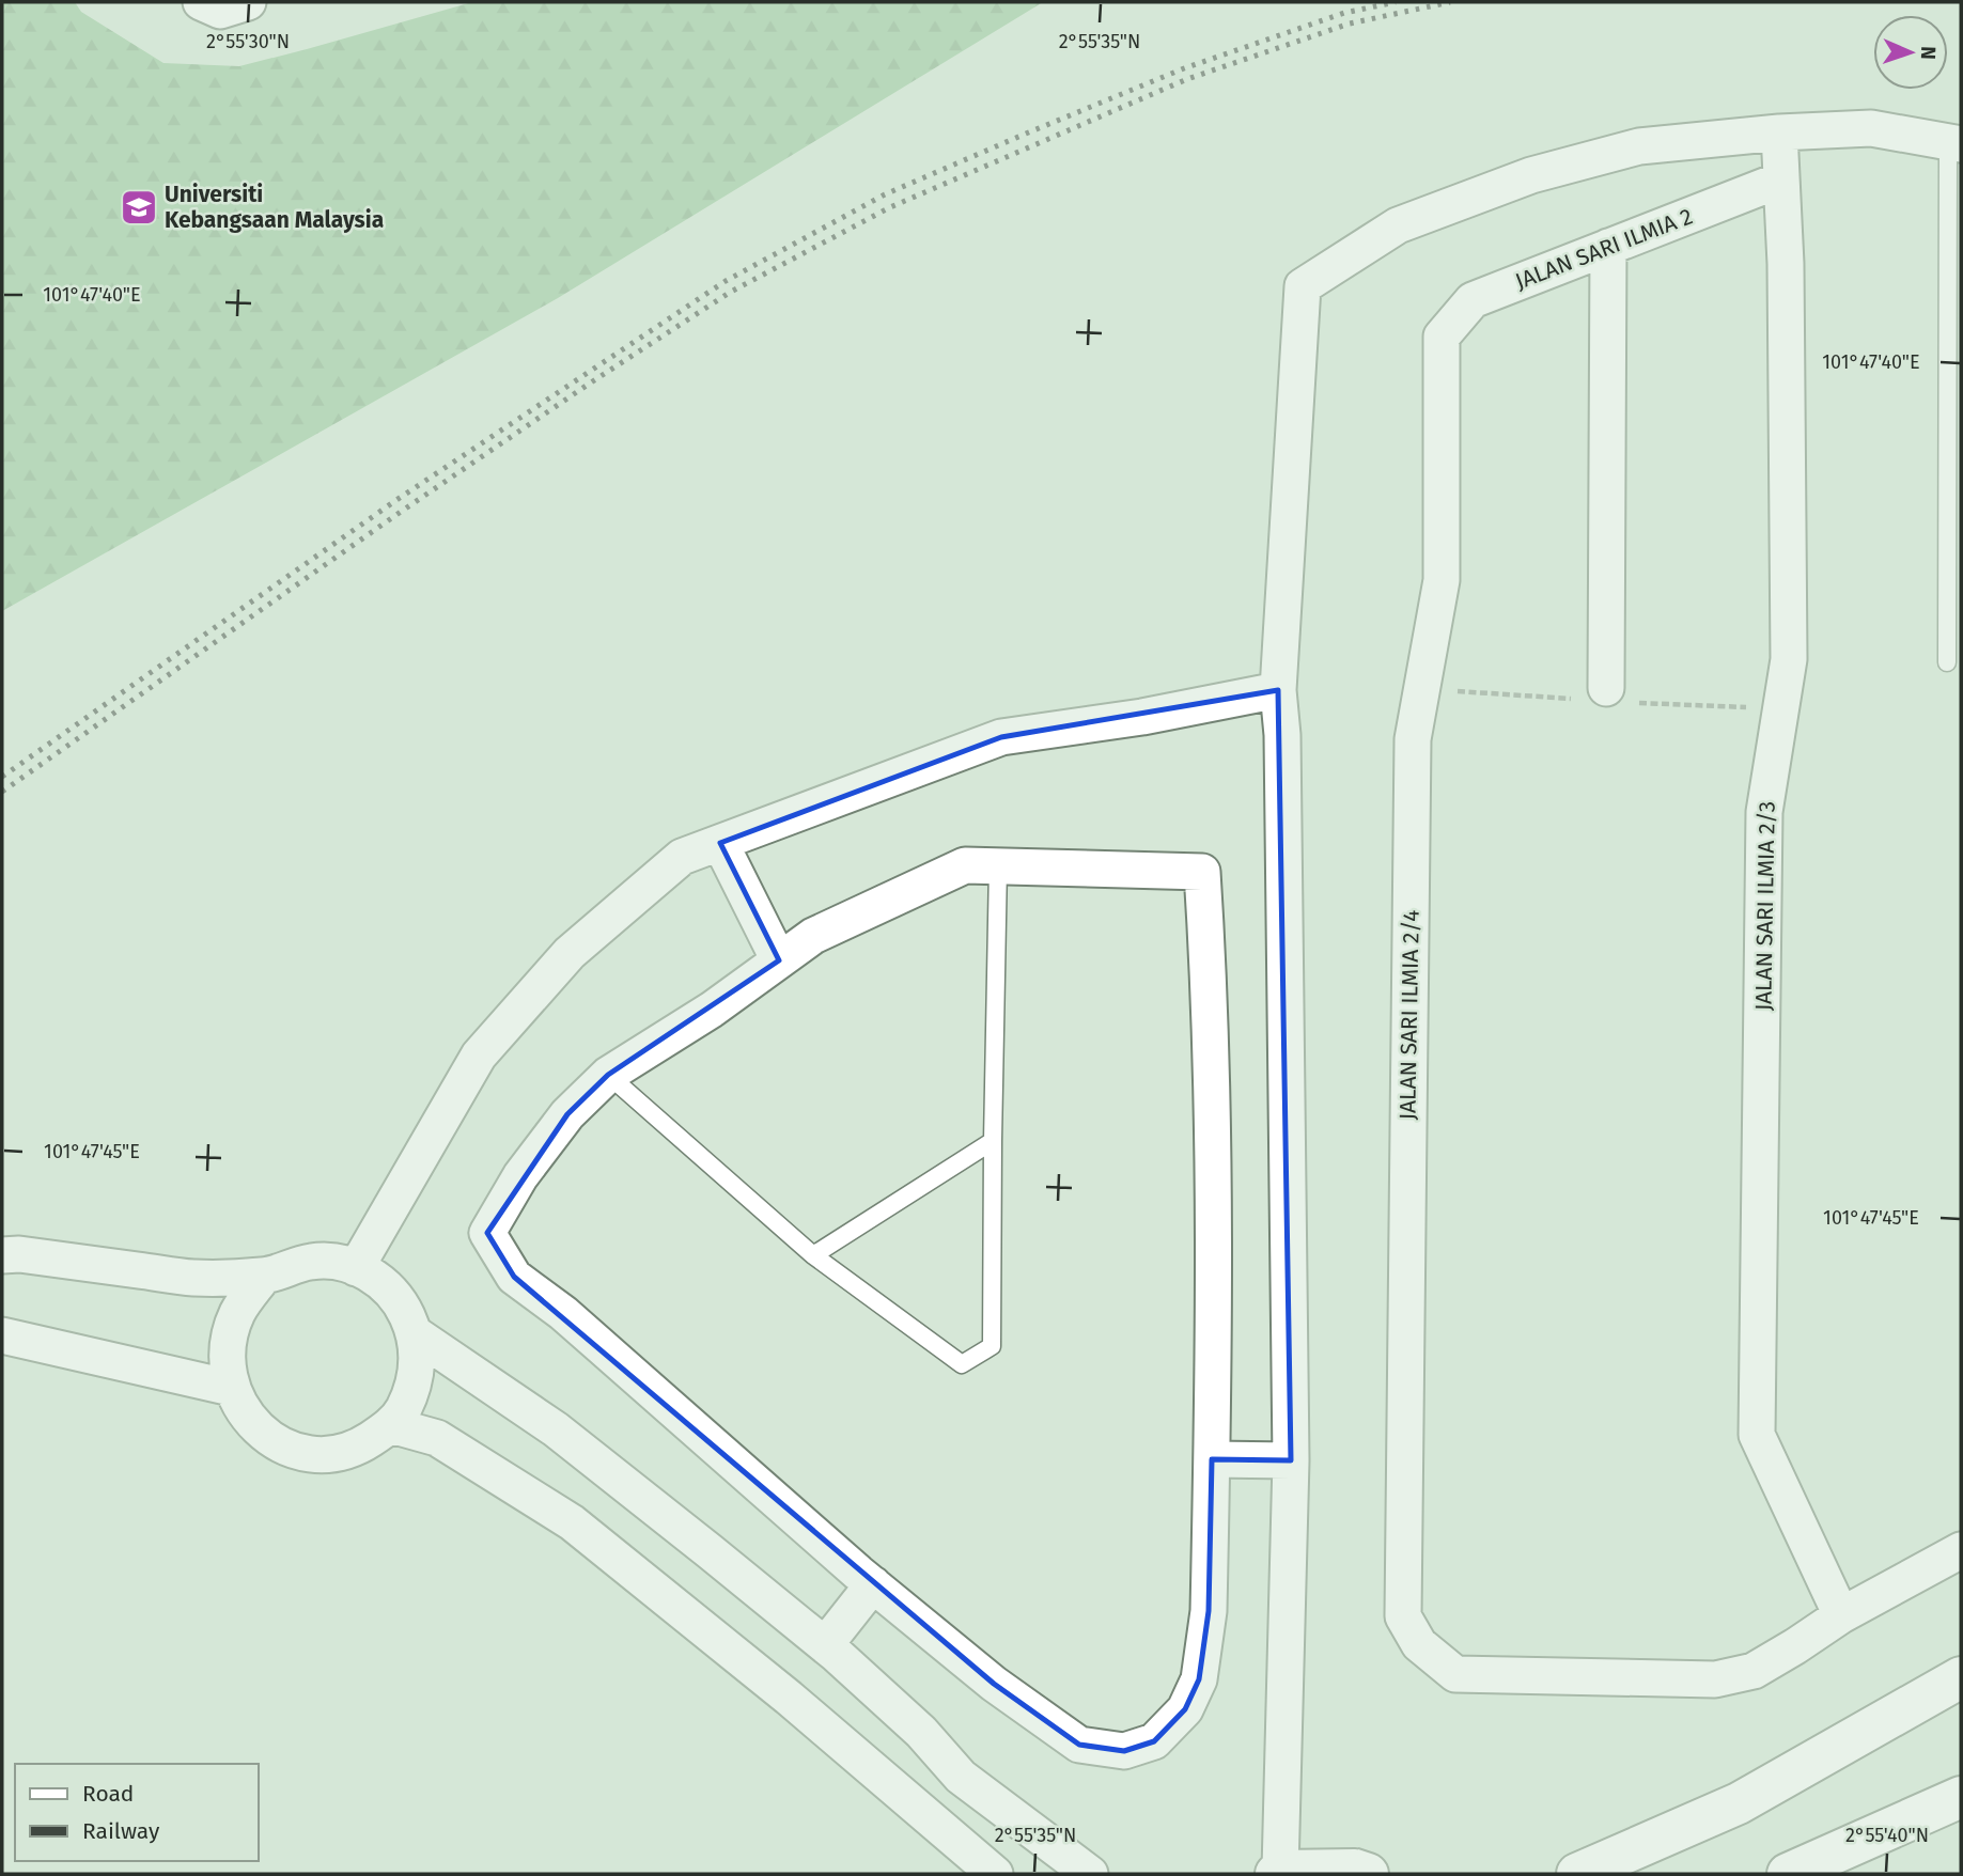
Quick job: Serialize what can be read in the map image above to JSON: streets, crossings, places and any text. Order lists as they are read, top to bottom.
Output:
{
  "streets": {
    "street": ["JALAN SARI ILMIA 2", "JALAN SARI ILMIA 2/3", "JALAN SARI ILMIA 2/4"]
  },
  "crossings": [
    ["JALAN SARI ILMIA 2", "JALAN SARI ILMIA 2/3"],
    ["JALAN SARI ILMIA 2", "JALAN SARI ILMIA 2/4"],
    ["JALAN SARI ILMIA 2/3", "JALAN SARI ILMIA 2/4"]
  ],
  "places": {
    "school or university": ["Universiti Kebangsaan Malaysia"]
  },
  "legend": ["Road", "Railway"],
  "north": "right",
  "coordinates": [
    "2°55'30\"N",
    "2°55'35\"N",
    "101°47'40\"E",
    "101°47'45\"E",
    "2°55'40\"N"
  ]
}
